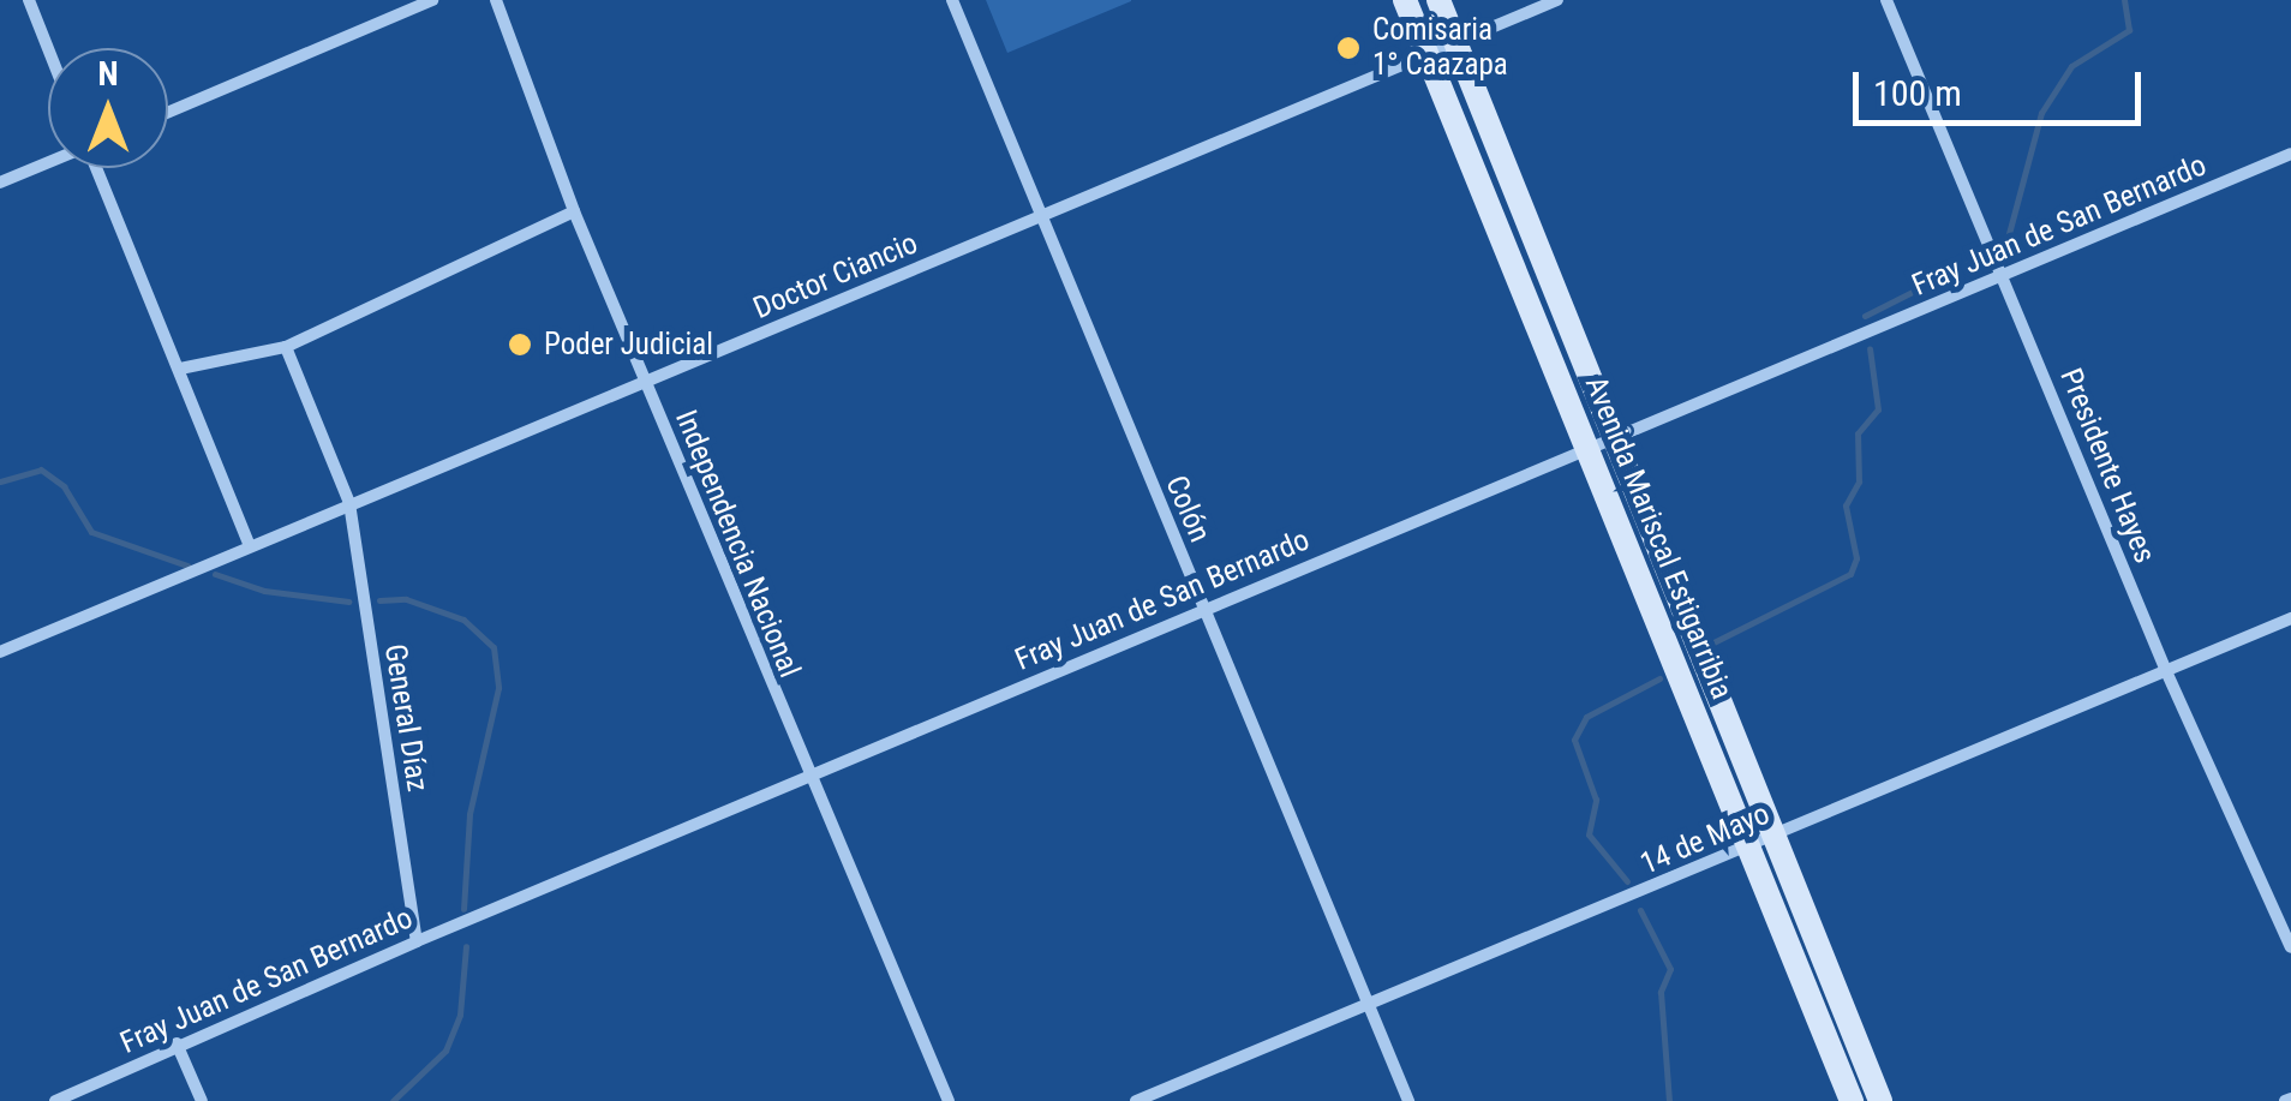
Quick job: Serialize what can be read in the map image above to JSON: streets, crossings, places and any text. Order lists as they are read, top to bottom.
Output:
{
  "streets": {
    "main road": ["Avenida Mariscal Estigarribia"],
    "street": [
      "Fray Juan de San Bernardo",
      "Doctor Ciancio",
      "Presidente Hayes",
      "Colón",
      "Independencia Nacional",
      "General Díaz",
      "14 de Mayo"
    ]
  },
  "crossings": [
    ["Fray Juan de San Bernardo", "Presidente Hayes"],
    ["Fray Juan de San Bernardo", "Colón"],
    ["Fray Juan de San Bernardo", "Avenida Mariscal Estigarribia"],
    ["Fray Juan de San Bernardo", "Independencia Nacional"],
    ["Fray Juan de San Bernardo", "General Díaz"],
    ["Doctor Ciancio", "Colón"],
    ["Doctor Ciancio", "Avenida Mariscal Estigarribia"],
    ["Doctor Ciancio", "Independencia Nacional"],
    ["Doctor Ciancio", "General Díaz"],
    ["Presidente Hayes", "14 de Mayo"],
    ["Colón", "14 de Mayo"],
    ["Avenida Mariscal Estigarribia", "14 de Mayo"]
  ],
  "places": ["Comisaria 1° Caazapa", "Poder Judicial"],
  "scale_bar": "100 m",
  "north": "top"
}
